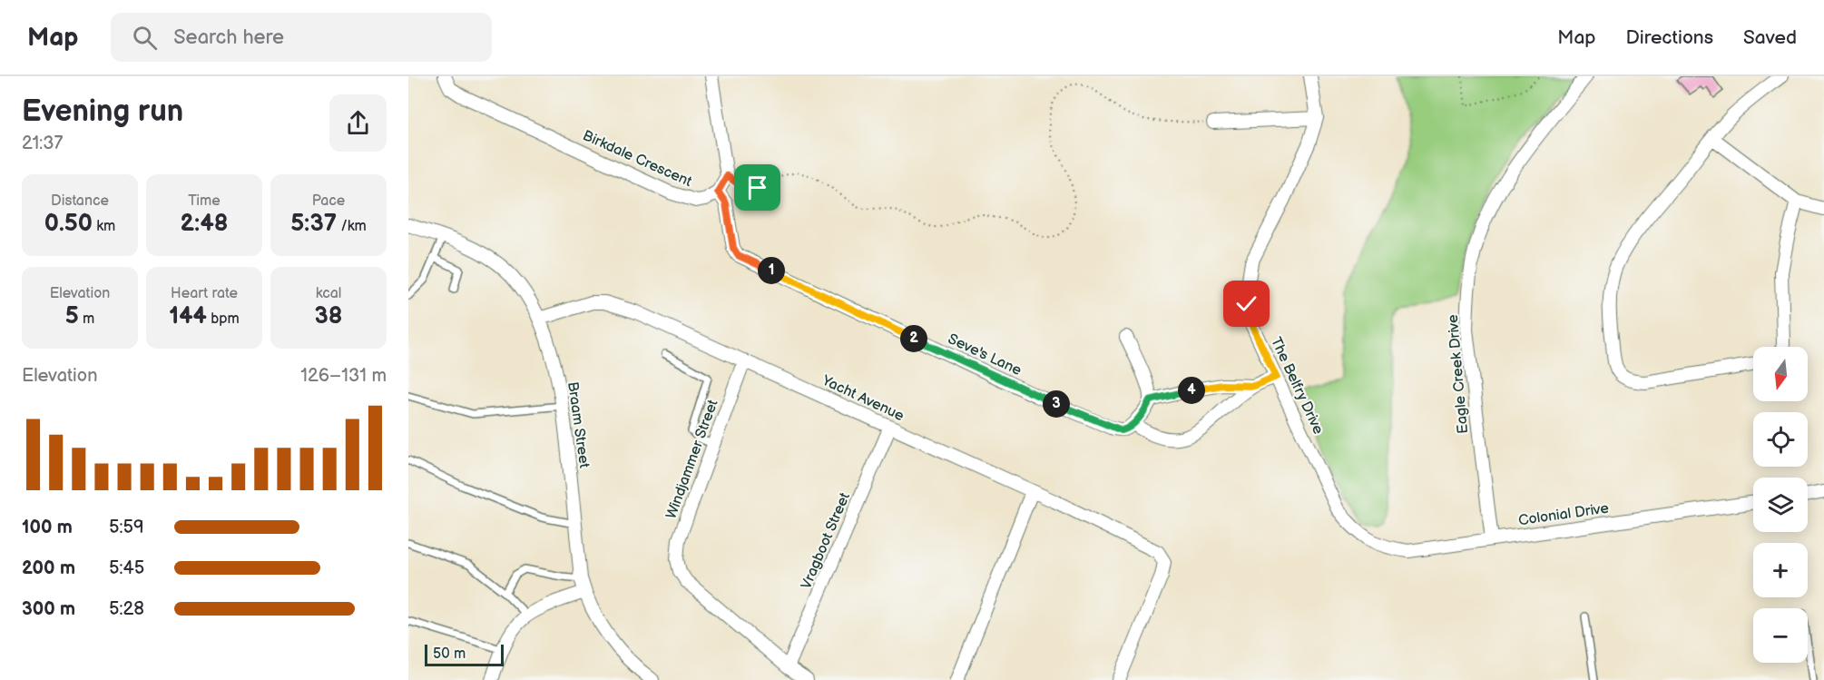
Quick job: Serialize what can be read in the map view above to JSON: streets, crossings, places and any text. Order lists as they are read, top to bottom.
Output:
{
  "streets": {
    "street": [
      "Birkdale Crescent",
      "Seve's Lane",
      "Eagle Creek Drive",
      "The Belfry Drive",
      "Yacht Avenue",
      "Braam Street",
      "Windjammer Street",
      "Colonial Drive",
      "Vragboot Street"
    ]
  },
  "crossings": [
    ["Birkdale Crescent", "Seve's Lane"],
    ["Eagle Creek Drive", "Colonial Drive"],
    ["The Belfry Drive", "Colonial Drive"],
    ["Yacht Avenue", "Braam Street"],
    ["Yacht Avenue", "Windjammer Street"],
    ["Yacht Avenue", "Vragboot Street"],
    ["Windjammer Street", "Vragboot Street"]
  ],
  "scale_bar": "50 m",
  "north": "bottom",
  "page": {
    "header": "Map",
    "search": "Search here",
    "nav": ["Map", "Directions", "Saved"],
    "heading": ["Evening run", "21:37"],
    "stats": [
      ["Distance", "0.50 km"],
      ["Time", "2:48"],
      ["Pace", "5:37 /km"],
      ["Elevation", "5 m"],
      ["Heart rate", "144 bpm"],
      ["kcal", "38"]
    ],
    "pins": [
      "1",
      "2",
      "4",
      "3"
    ],
    "map_buttons": ["+", "−"],
    "chart": ["Elevation", "126–131 m"],
    "list": [
      {
        "name": "100 m",
        "note": "5:59"
      },
      {
        "name": "200 m",
        "note": "5:45"
      },
      {
        "name": "300 m",
        "note": "5:28"
      }
    ],
    "scale": "50 m"
  }
}
